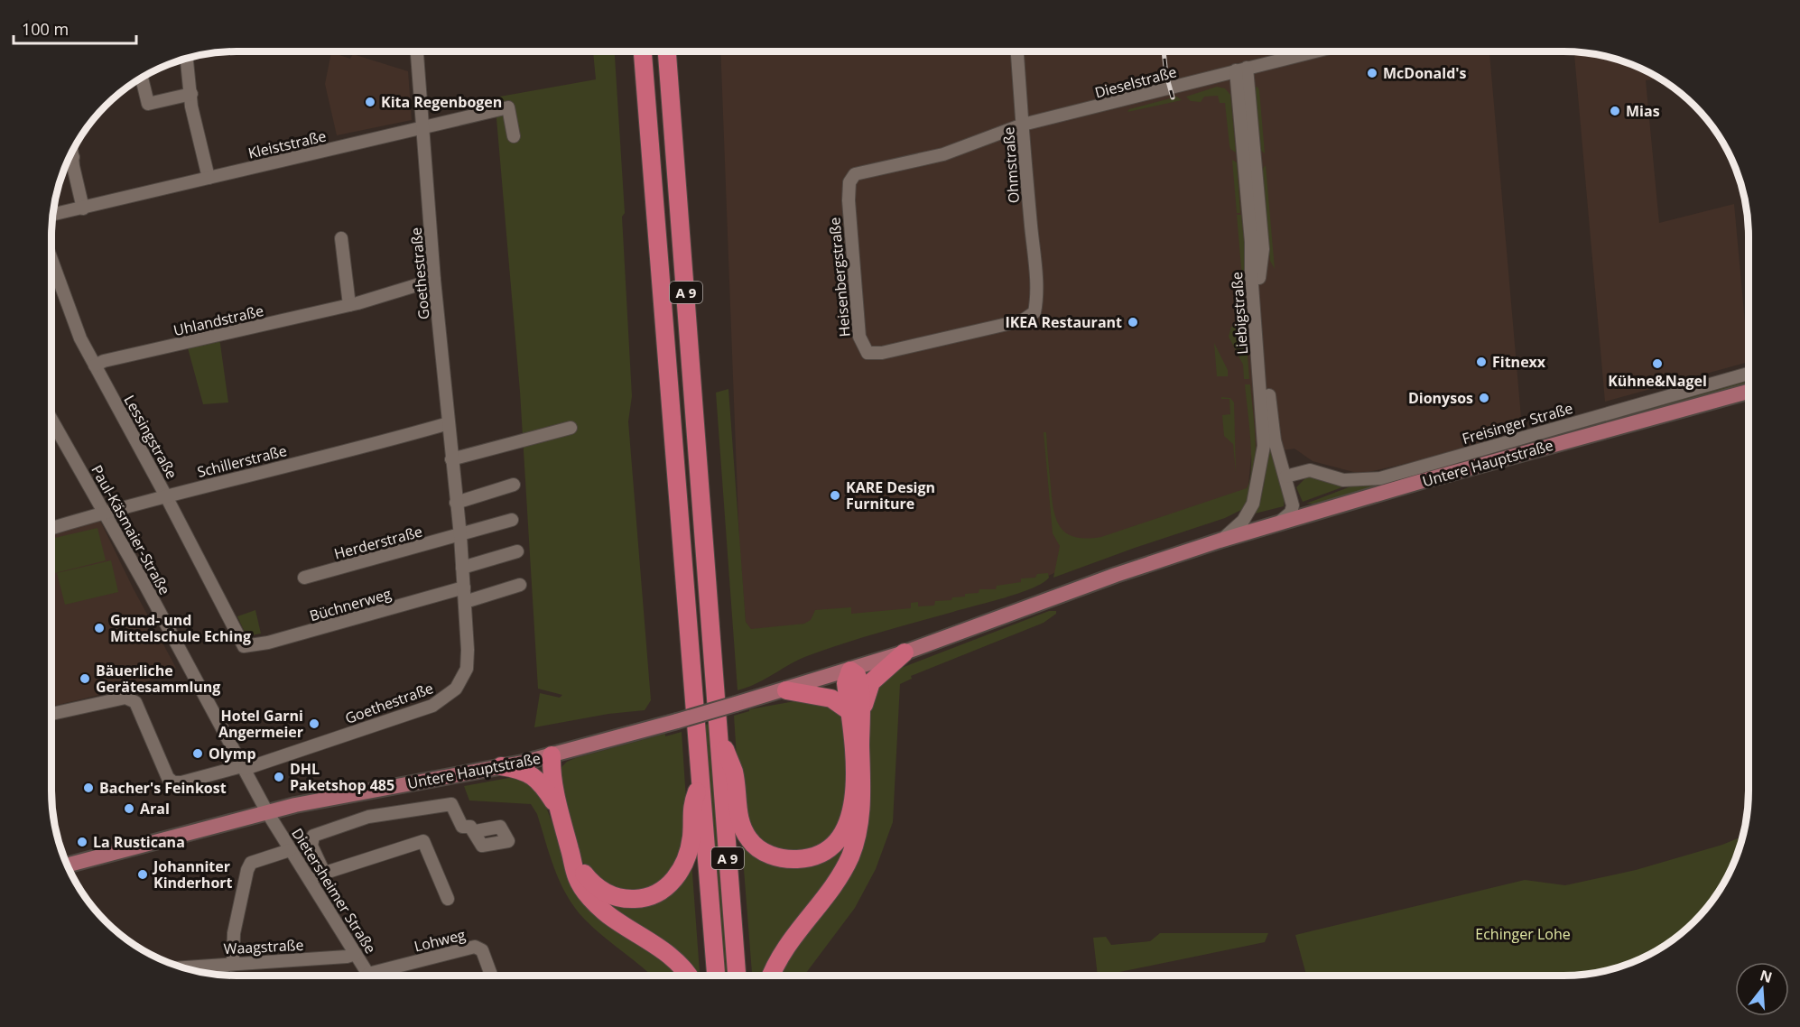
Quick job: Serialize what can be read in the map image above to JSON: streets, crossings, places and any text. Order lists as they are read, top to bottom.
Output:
{
  "streets": {
    "highway": ["A 9"],
    "main road": ["Untere Hauptstraße"],
    "street": [
      "Dieselstraße",
      "Kleiststraße",
      "Ohmstraße",
      "Goethestraße",
      "Heisenbergstraße",
      "Liebigstraße",
      "Uhlandstraße",
      "Freisinger Straße",
      "Lessingstraße",
      "Schillerstraße",
      "Paul-Käsmaier-Straße",
      "Herderstraße",
      "Büchnerweg",
      "Dietersheimer Straße",
      "Lohweg",
      "Waagstraße"
    ]
  },
  "crossings": [
    ["Dieselstraße", "Ohmstraße"],
    ["Dieselstraße", "Heisenbergstraße"],
    ["Dieselstraße", "Liebigstraße"],
    ["Kleiststraße", "Goethestraße"],
    ["Ohmstraße", "Heisenbergstraße"],
    ["Goethestraße", "Uhlandstraße"],
    ["Goethestraße", "Schillerstraße"],
    ["Goethestraße", "Paul-Käsmaier-Straße"],
    ["Goethestraße", "Herderstraße"],
    ["Goethestraße", "Büchnerweg"],
    ["Liebigstraße", "Freisinger Straße"],
    ["Liebigstraße", "Untere Hauptstraße"],
    ["Uhlandstraße", "Lessingstraße"],
    ["Lessingstraße", "Schillerstraße"],
    ["Lessingstraße", "Büchnerweg"],
    ["Schillerstraße", "Paul-Käsmaier-Straße"],
    ["Untere Hauptstraße", "Paul-Käsmaier-Straße"],
    ["Untere Hauptstraße", "Dietersheimer Straße"],
    ["Paul-Käsmaier-Straße", "Dietersheimer Straße"],
    ["Dietersheimer Straße", "Lohweg"],
    ["Dietersheimer Straße", "Waagstraße"]
  ],
  "parks": ["Echinger Lohe"],
  "places": [
    "McDonald's",
    "Kita Regenbogen",
    "Mias",
    "IKEA Restaurant",
    "Fitnexx",
    "Kühne&Nagel",
    "Dionysos",
    "KARE Design Furniture",
    "Grund- und Mittelschule Eching",
    "Bäuerliche Gerätesammlung",
    "Hotel Garni Angermeier",
    "Olymp",
    "DHL Paketshop 485",
    "Bacher's Feinkost",
    "Aral",
    "La Rusticana",
    "Johanniter Kinderhort"
  ],
  "scale_bar": "100 m",
  "north": "top"
}
